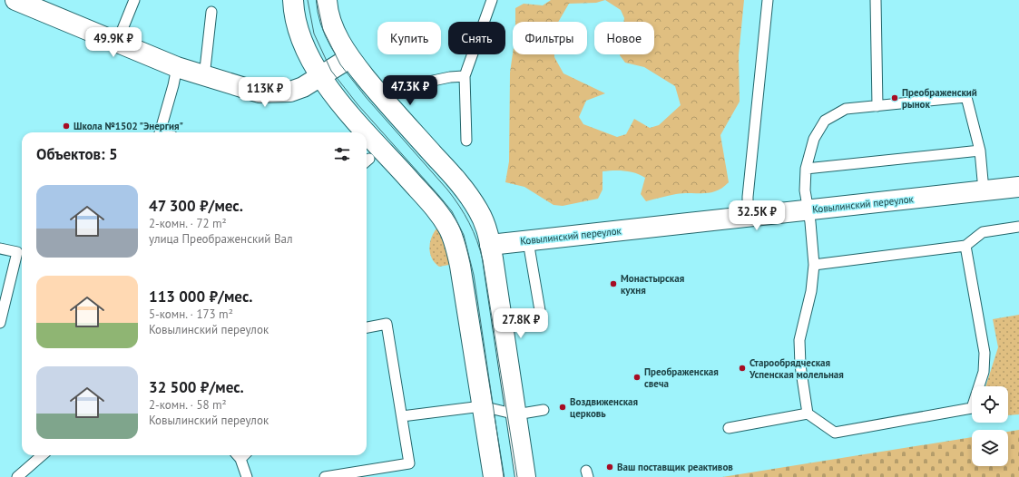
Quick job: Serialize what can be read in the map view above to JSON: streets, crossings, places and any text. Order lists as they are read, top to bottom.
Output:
{
  "streets": {
    "main road": ["Ковылинский переулок"]
  },
  "places": [
    "Преображенский рынок",
    "Школа №1502 \"Энергия\"",
    "Монастырская кухня",
    "Старообрядческая Успенская молельная",
    "Преображенская свеча",
    "Воздвиженская церковь",
    "Ваш поставщик реактивов"
  ],
  "page": {
    "chip": [
      "Купить",
      "Снять",
      "Фильтры",
      "Новое"
    ],
    "price": [
      "49.9K ₽",
      "47.3K ₽",
      "113K ₽",
      "32.5K ₽",
      "27.8K ₽"
    ],
    "heading": "Объектов: 5",
    "list": [
      {
        "name": "47 300 ₽/мес.",
        "note": "2-комн. · 72 m² · улица Преображенский Вал"
      },
      {
        "name": "113 000 ₽/мес.",
        "note": "5-комн. · 173 m² · Ковылинский переулок"
      },
      {
        "name": "32 500 ₽/мес.",
        "note": "2-комн. · 58 m² · Ковылинский переулок"
      }
    ]
  }
}
